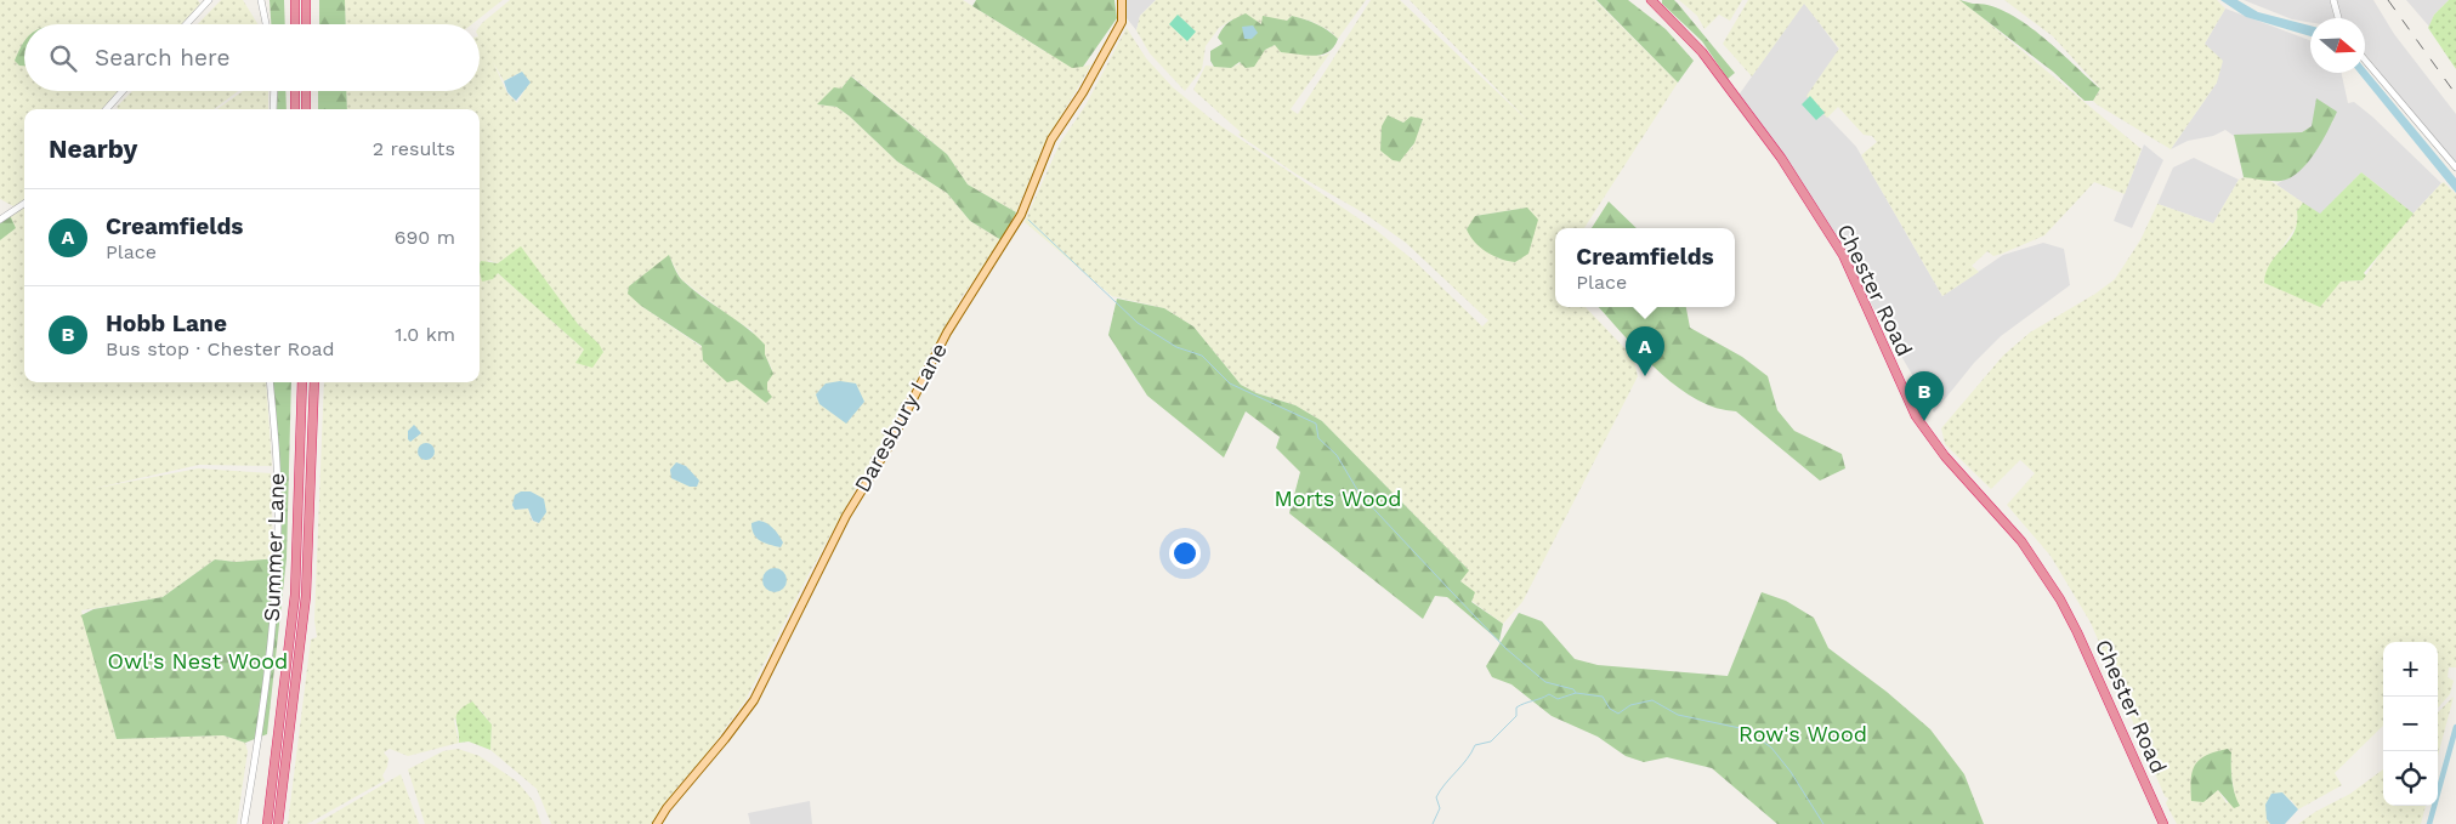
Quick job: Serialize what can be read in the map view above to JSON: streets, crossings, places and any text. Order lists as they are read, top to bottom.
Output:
{
  "streets": {
    "highway": ["Chester Road"],
    "main road": ["Daresbury Lane"],
    "street": ["Summer Lane"]
  },
  "parks": ["Morts Wood", "Owl's Nest Wood", "Row's Wood"],
  "north": "right",
  "page": {
    "search": "Search here",
    "heading": ["Nearby", "2 results"],
    "list": [
      {
        "mark": "A",
        "name": "Creamfields",
        "note": "Place",
        "value": "690 m"
      },
      {
        "mark": "B",
        "name": "Hobb Lane",
        "note": "Bus stop · Chester Road",
        "value": "1.0 km"
      }
    ],
    "popup": ["Creamfields", "Place"],
    "pins": ["A", "B"],
    "map_buttons": ["+", "−"]
  }
}
